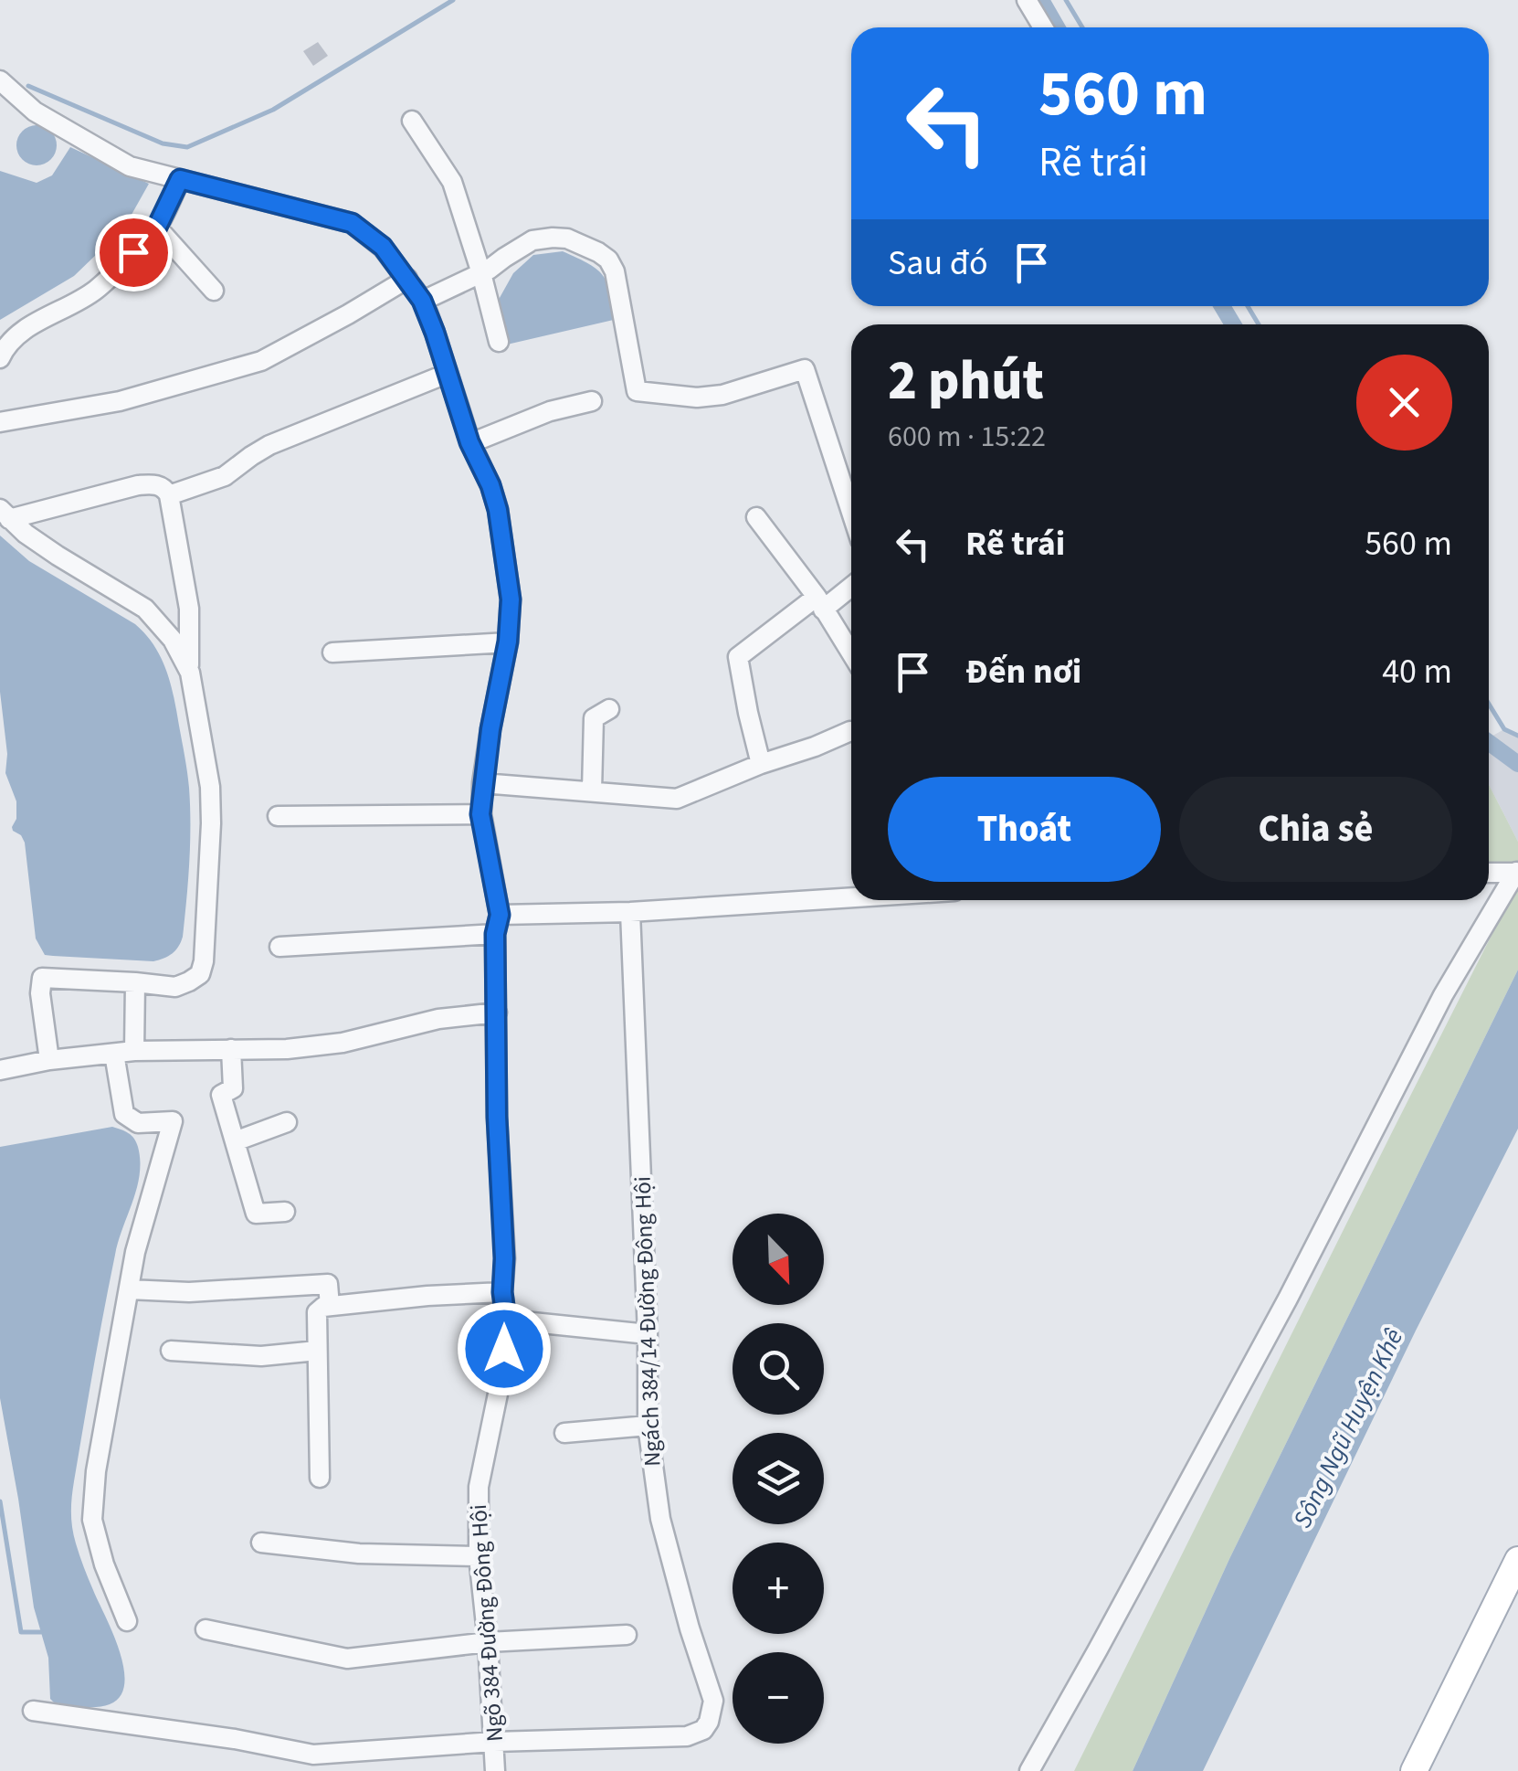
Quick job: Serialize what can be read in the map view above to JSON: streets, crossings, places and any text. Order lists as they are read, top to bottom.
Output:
{
  "streets": {
    "street": ["Ngách 384/14 Đường Đông Hội", "Ngõ 384 Đường Đông Hội"]
  },
  "crossings": [
    ["Ngách 384/14 Đường Đông Hội", "Ngõ 384 Đường Đông Hội"]
  ],
  "water": ["Sông Ngũ Huyện Khê"],
  "north": "bottom right",
  "page": {
    "turn": ["560 m", "Rẽ trái"],
    "then": "Sau đó",
    "heading": ["2 phút", "600 m · 15:22"],
    "list": [
      {
        "name": "Rẽ trái",
        "value": "560 m"
      },
      {
        "name": "Đến nơi",
        "value": "40 m"
      }
    ],
    "buttons": ["Thoát", "Chia sẻ"],
    "map_buttons": ["+", "−"]
  }
}
